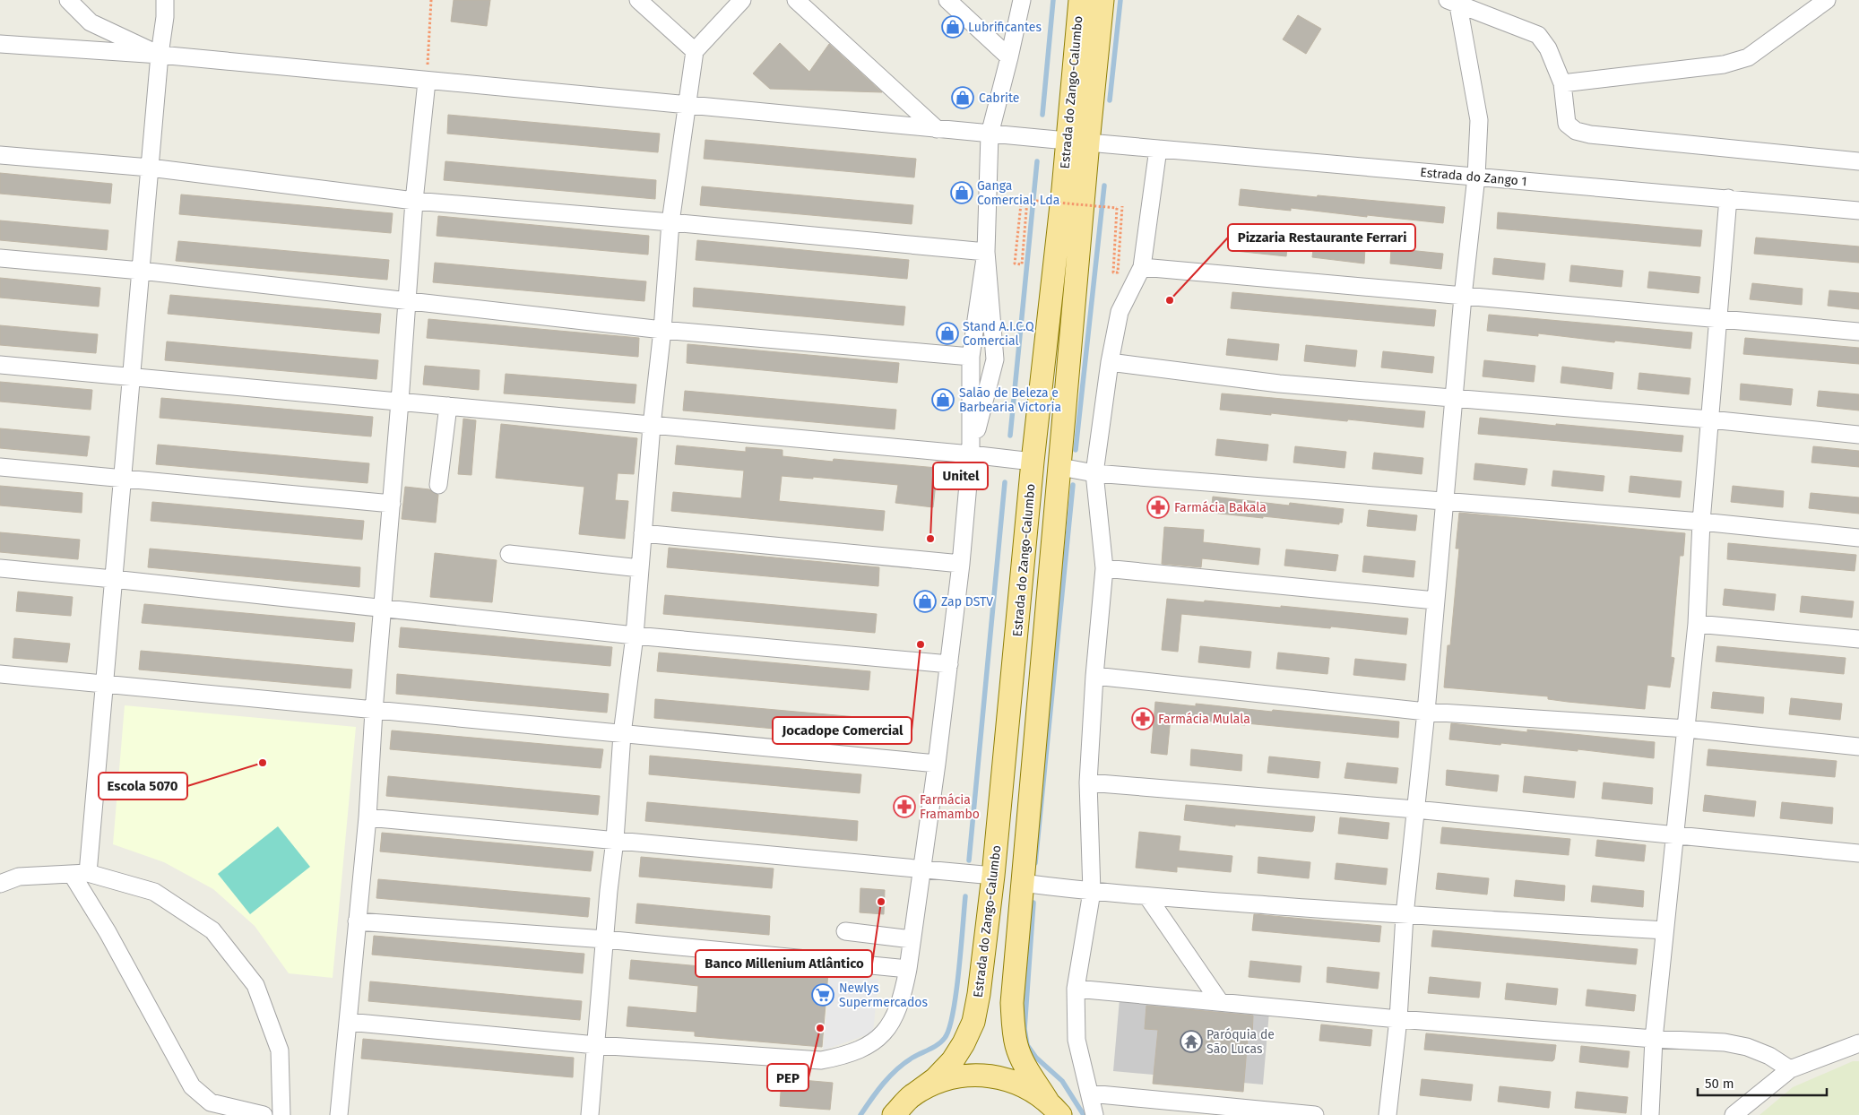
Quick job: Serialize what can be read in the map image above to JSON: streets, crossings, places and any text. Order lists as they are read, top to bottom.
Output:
{
  "streets": {
    "main road": ["Estrada do Zango-Calumbo"],
    "street": ["Estrada do Zango 1"]
  },
  "crossings": [
    ["Estrada do Zango-Calumbo", "Estrada do Zango 1"]
  ],
  "places": {
    "shop": [
      "Lubrificantes",
      "Cabrite",
      "Ganga Comercial, Lda",
      "Stand A.I.C.Q Comercial",
      "Salão de Beleza e Barbearia Victoria",
      "Zap DSTV"
    ],
    "other": [
      "Pizzaria Restaurante Ferrari",
      "Unitel",
      "Jocadope Comercial",
      "Escola 5070",
      "Banco Millenium Atlântico",
      "PEP"
    ],
    "pharmacy": ["Farmácia Bakala", "Farmácia Mulala", "Farmácia Framambo"],
    "supermarket": ["Newlys Supermercados"],
    "temple": ["Paróquia de São Lucas"]
  },
  "scale_bar": "50 m"
}
